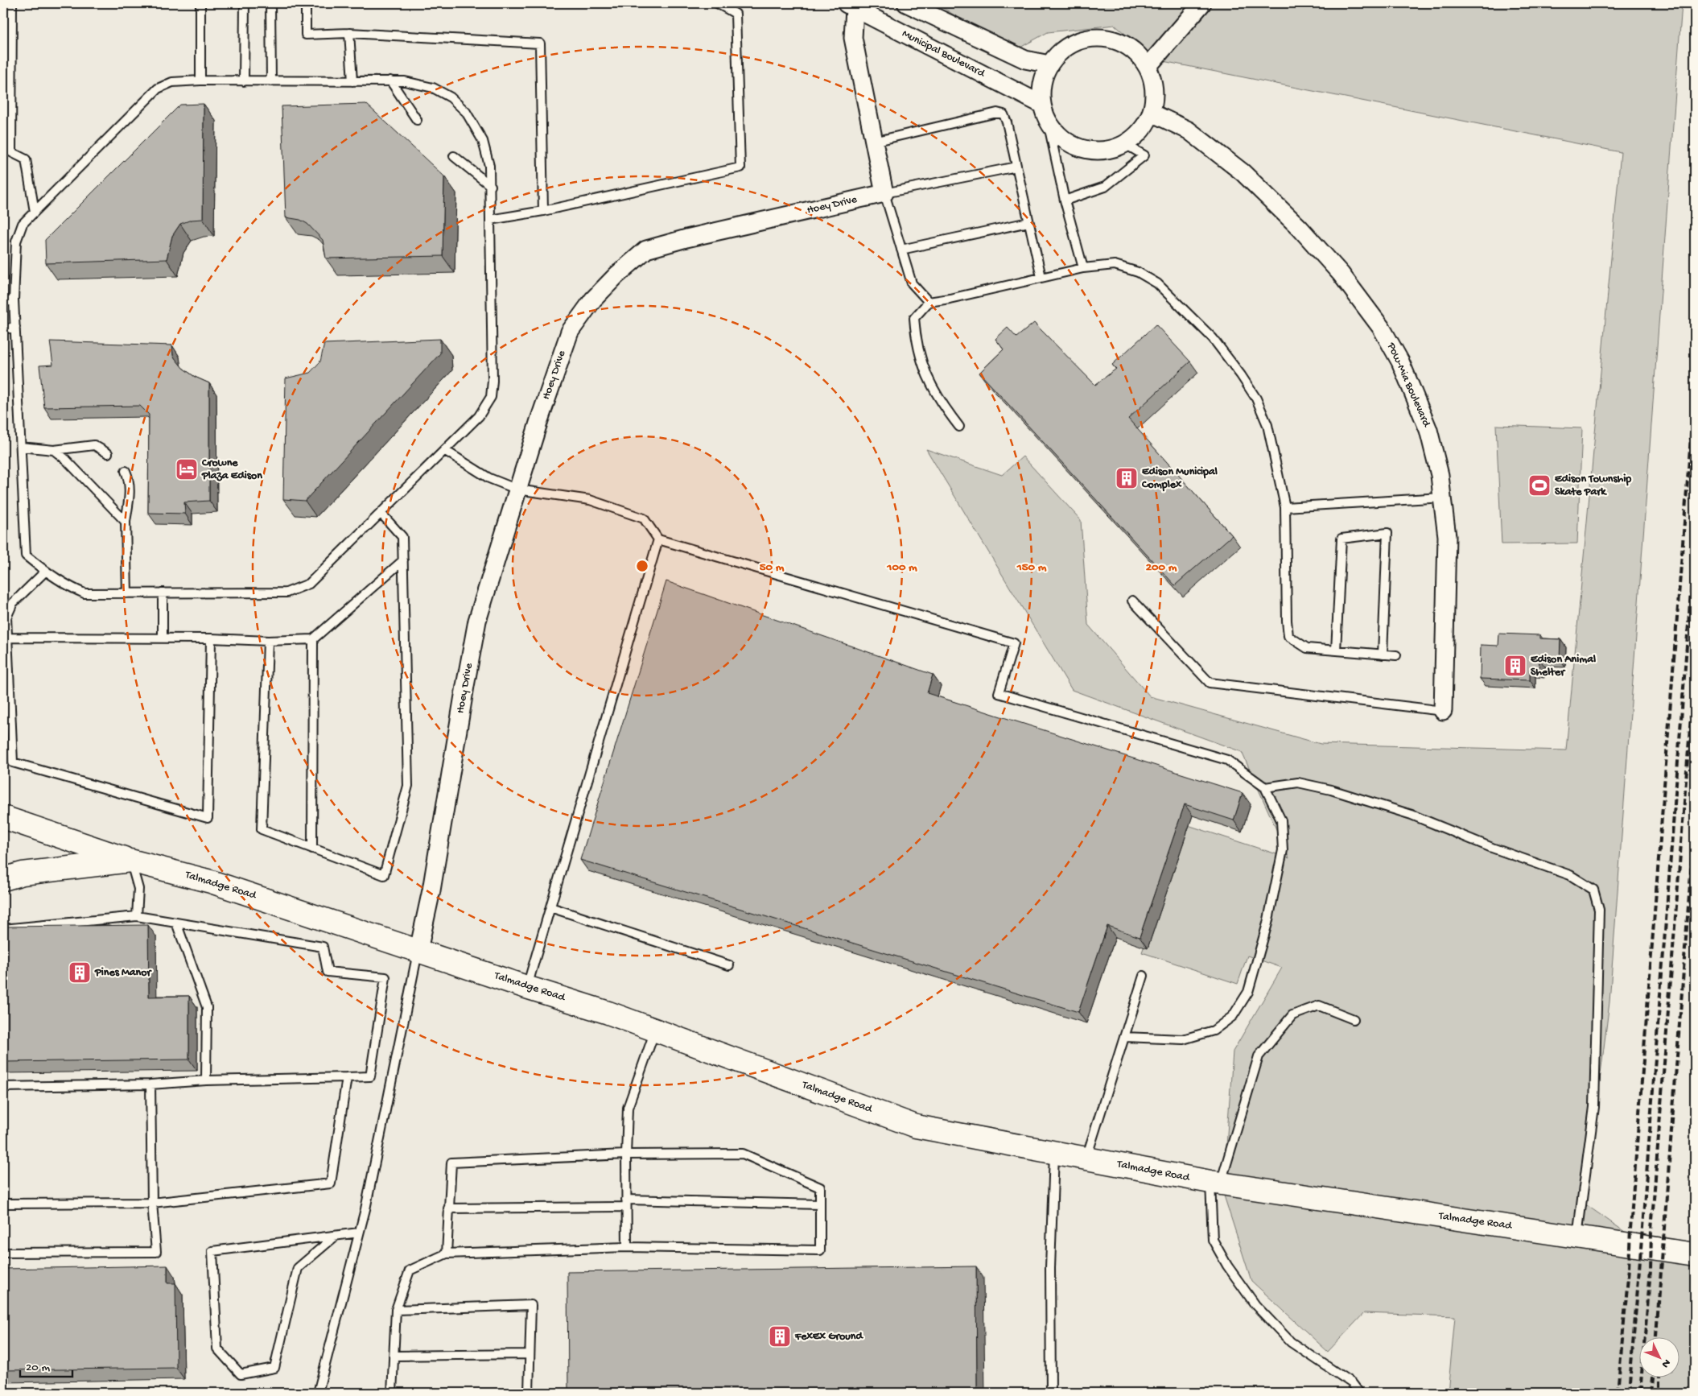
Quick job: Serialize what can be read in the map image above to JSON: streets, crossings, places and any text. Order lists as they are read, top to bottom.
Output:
{
  "streets": {
    "street": [
      "Municipal Boulevard",
      "Hoey Drive",
      "Pow-Mia Boulevard",
      "Talmadge Road"
    ]
  },
  "crossings": [
    ["Municipal Boulevard", "Pow-Mia Boulevard"],
    ["Hoey Drive", "Talmadge Road"]
  ],
  "places": {
    "hotel": ["Crowne Plaza Edison"],
    "building": [
      "Edison Municipal Complex",
      "Edison Animal Shelter",
      "Pines Manor",
      "FexEx Ground"
    ],
    "sports": ["Edison Township Skate Park"]
  },
  "scale_bar": "20 m",
  "north": "bottom right",
  "rings": [
    "50 m",
    "100 m",
    "150 m",
    "200 m"
  ]
}
